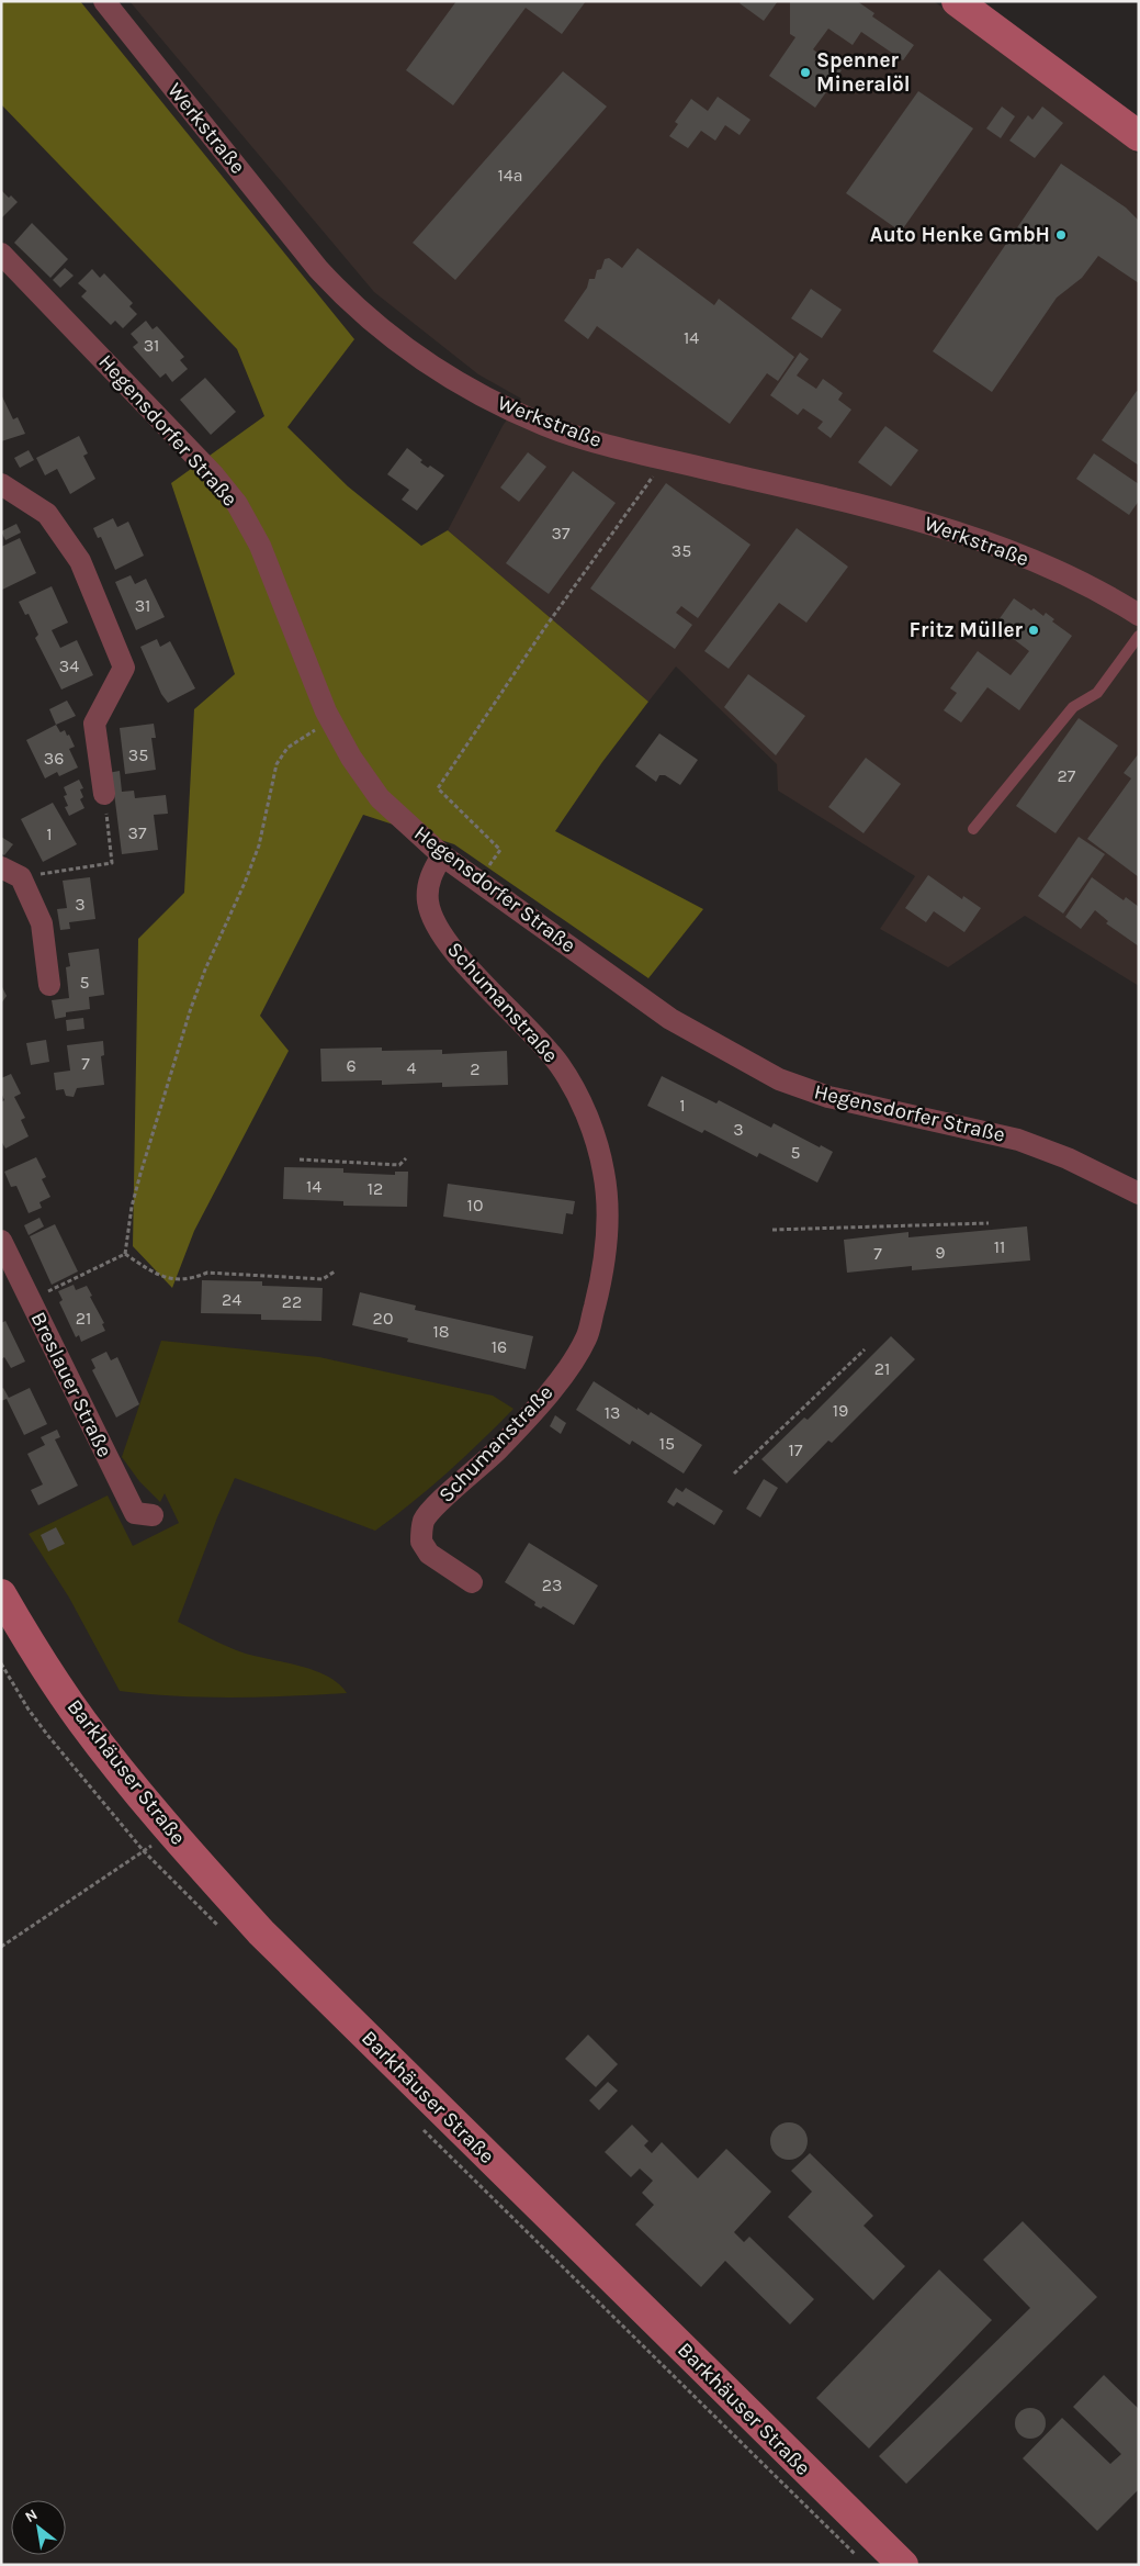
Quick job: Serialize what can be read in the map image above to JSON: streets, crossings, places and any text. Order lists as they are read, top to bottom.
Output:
{
  "streets": {
    "street": [
      "Werkstraße",
      "Hegensdorfer Straße",
      "Schumanstraße",
      "Breslauer Straße",
      "Barkhäuser Straße"
    ]
  },
  "crossings": [
    ["Hegensdorfer Straße", "Schumanstraße"]
  ],
  "places": ["Spenner Mineralöl", "Auto Henke GmbH", "Fritz Müller"],
  "house_numbers": [
    "14a",
    "14",
    "31",
    "37",
    "35",
    "31",
    "34",
    "35",
    "36",
    "27",
    "37",
    "1",
    "3",
    "5",
    "7",
    "6",
    "4",
    "2",
    "1",
    "3",
    "5",
    "14",
    "12",
    "10",
    "11",
    "9",
    "7",
    "24",
    "22",
    "21",
    "20",
    "18",
    "16",
    "21",
    "19",
    "13",
    "15",
    "17",
    "23"
  ],
  "north": "top left"
}
